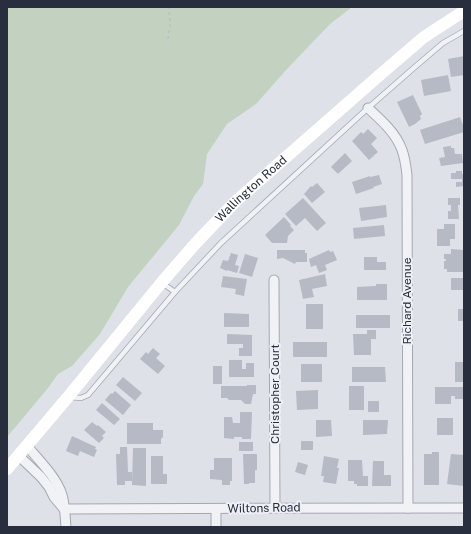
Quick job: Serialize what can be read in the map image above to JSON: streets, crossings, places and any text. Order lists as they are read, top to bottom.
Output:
{
  "streets": {
    "street": [
      "Wallington Road",
      "Richard Avenue",
      "Christopher Court",
      "Wiltons Road"
    ]
  },
  "crossings": [
    ["Wallington Road", "Richard Avenue"],
    ["Richard Avenue", "Wiltons Road"],
    ["Christopher Court", "Wiltons Road"]
  ]
}
